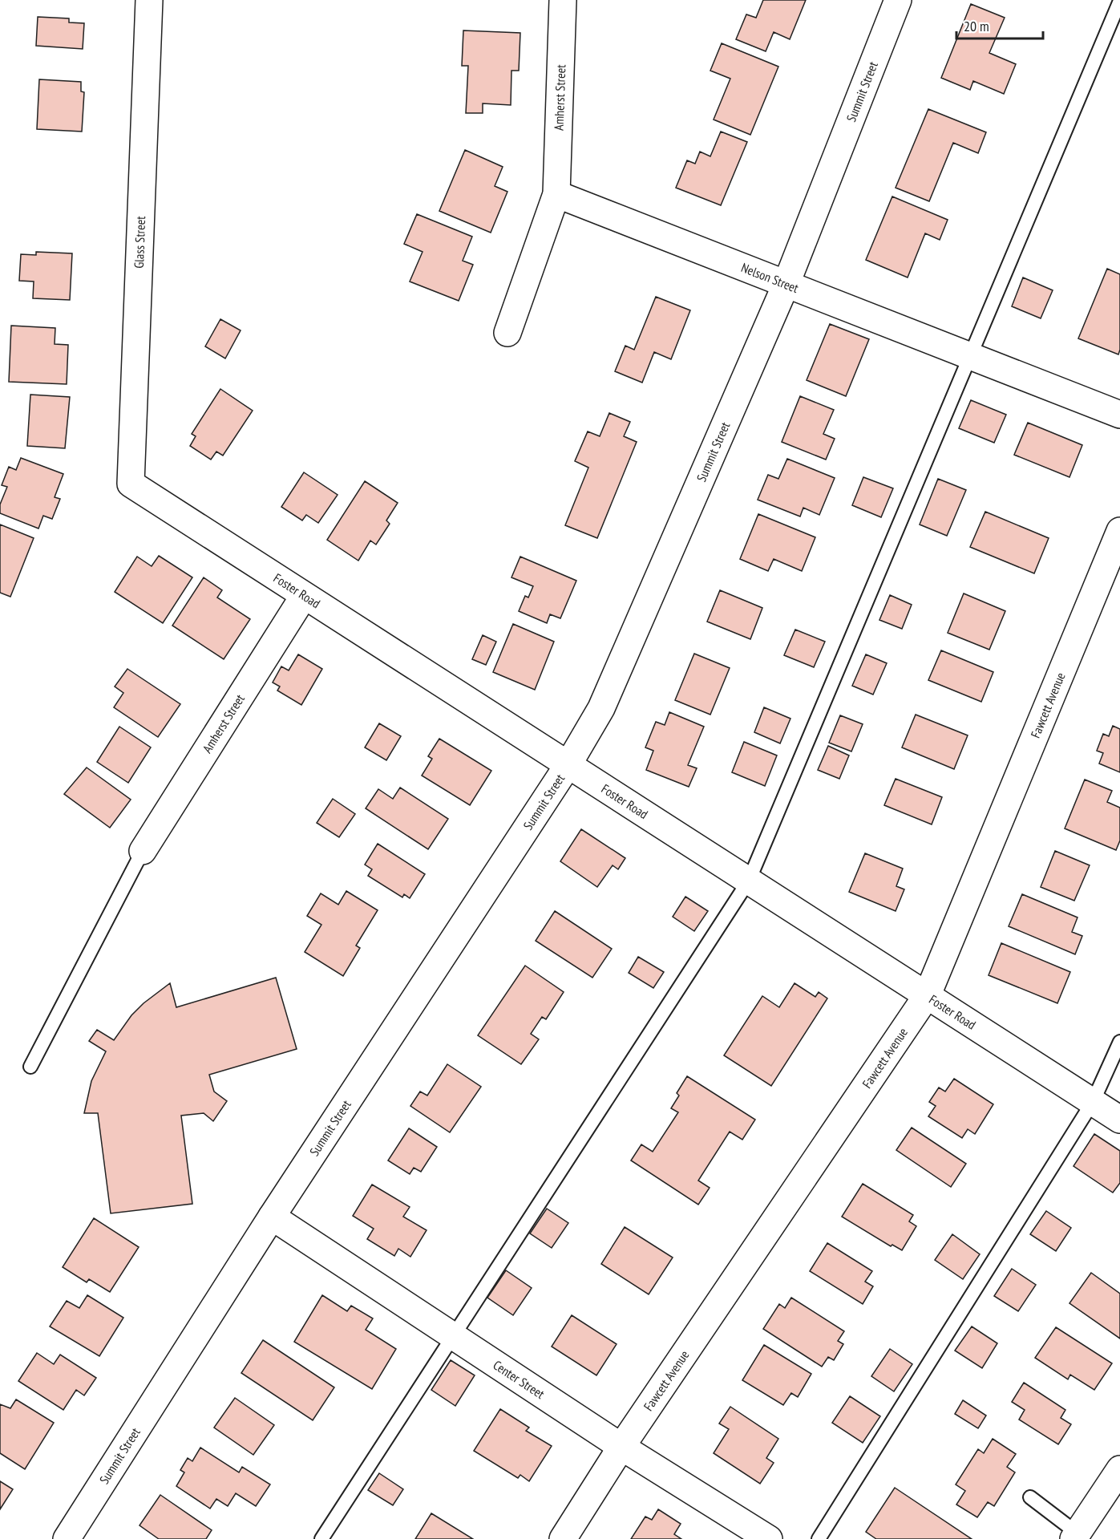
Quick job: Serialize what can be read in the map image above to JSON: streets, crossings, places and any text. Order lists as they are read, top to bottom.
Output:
{
  "streets": {
    "street": [
      "Summit Street",
      "Amherst Street",
      "Glass Street",
      "Nelson Street",
      "Foster Road",
      "Fawcett Avenue",
      "Center Street"
    ]
  },
  "crossings": [
    ["Summit Street", "Nelson Street"],
    ["Summit Street", "Foster Road"],
    ["Summit Street", "Center Street"],
    ["Amherst Street", "Nelson Street"],
    ["Amherst Street", "Foster Road"],
    ["Glass Street", "Foster Road"],
    ["Foster Road", "Fawcett Avenue"],
    ["Fawcett Avenue", "Center Street"]
  ],
  "scale_bar": "20 m"
}
